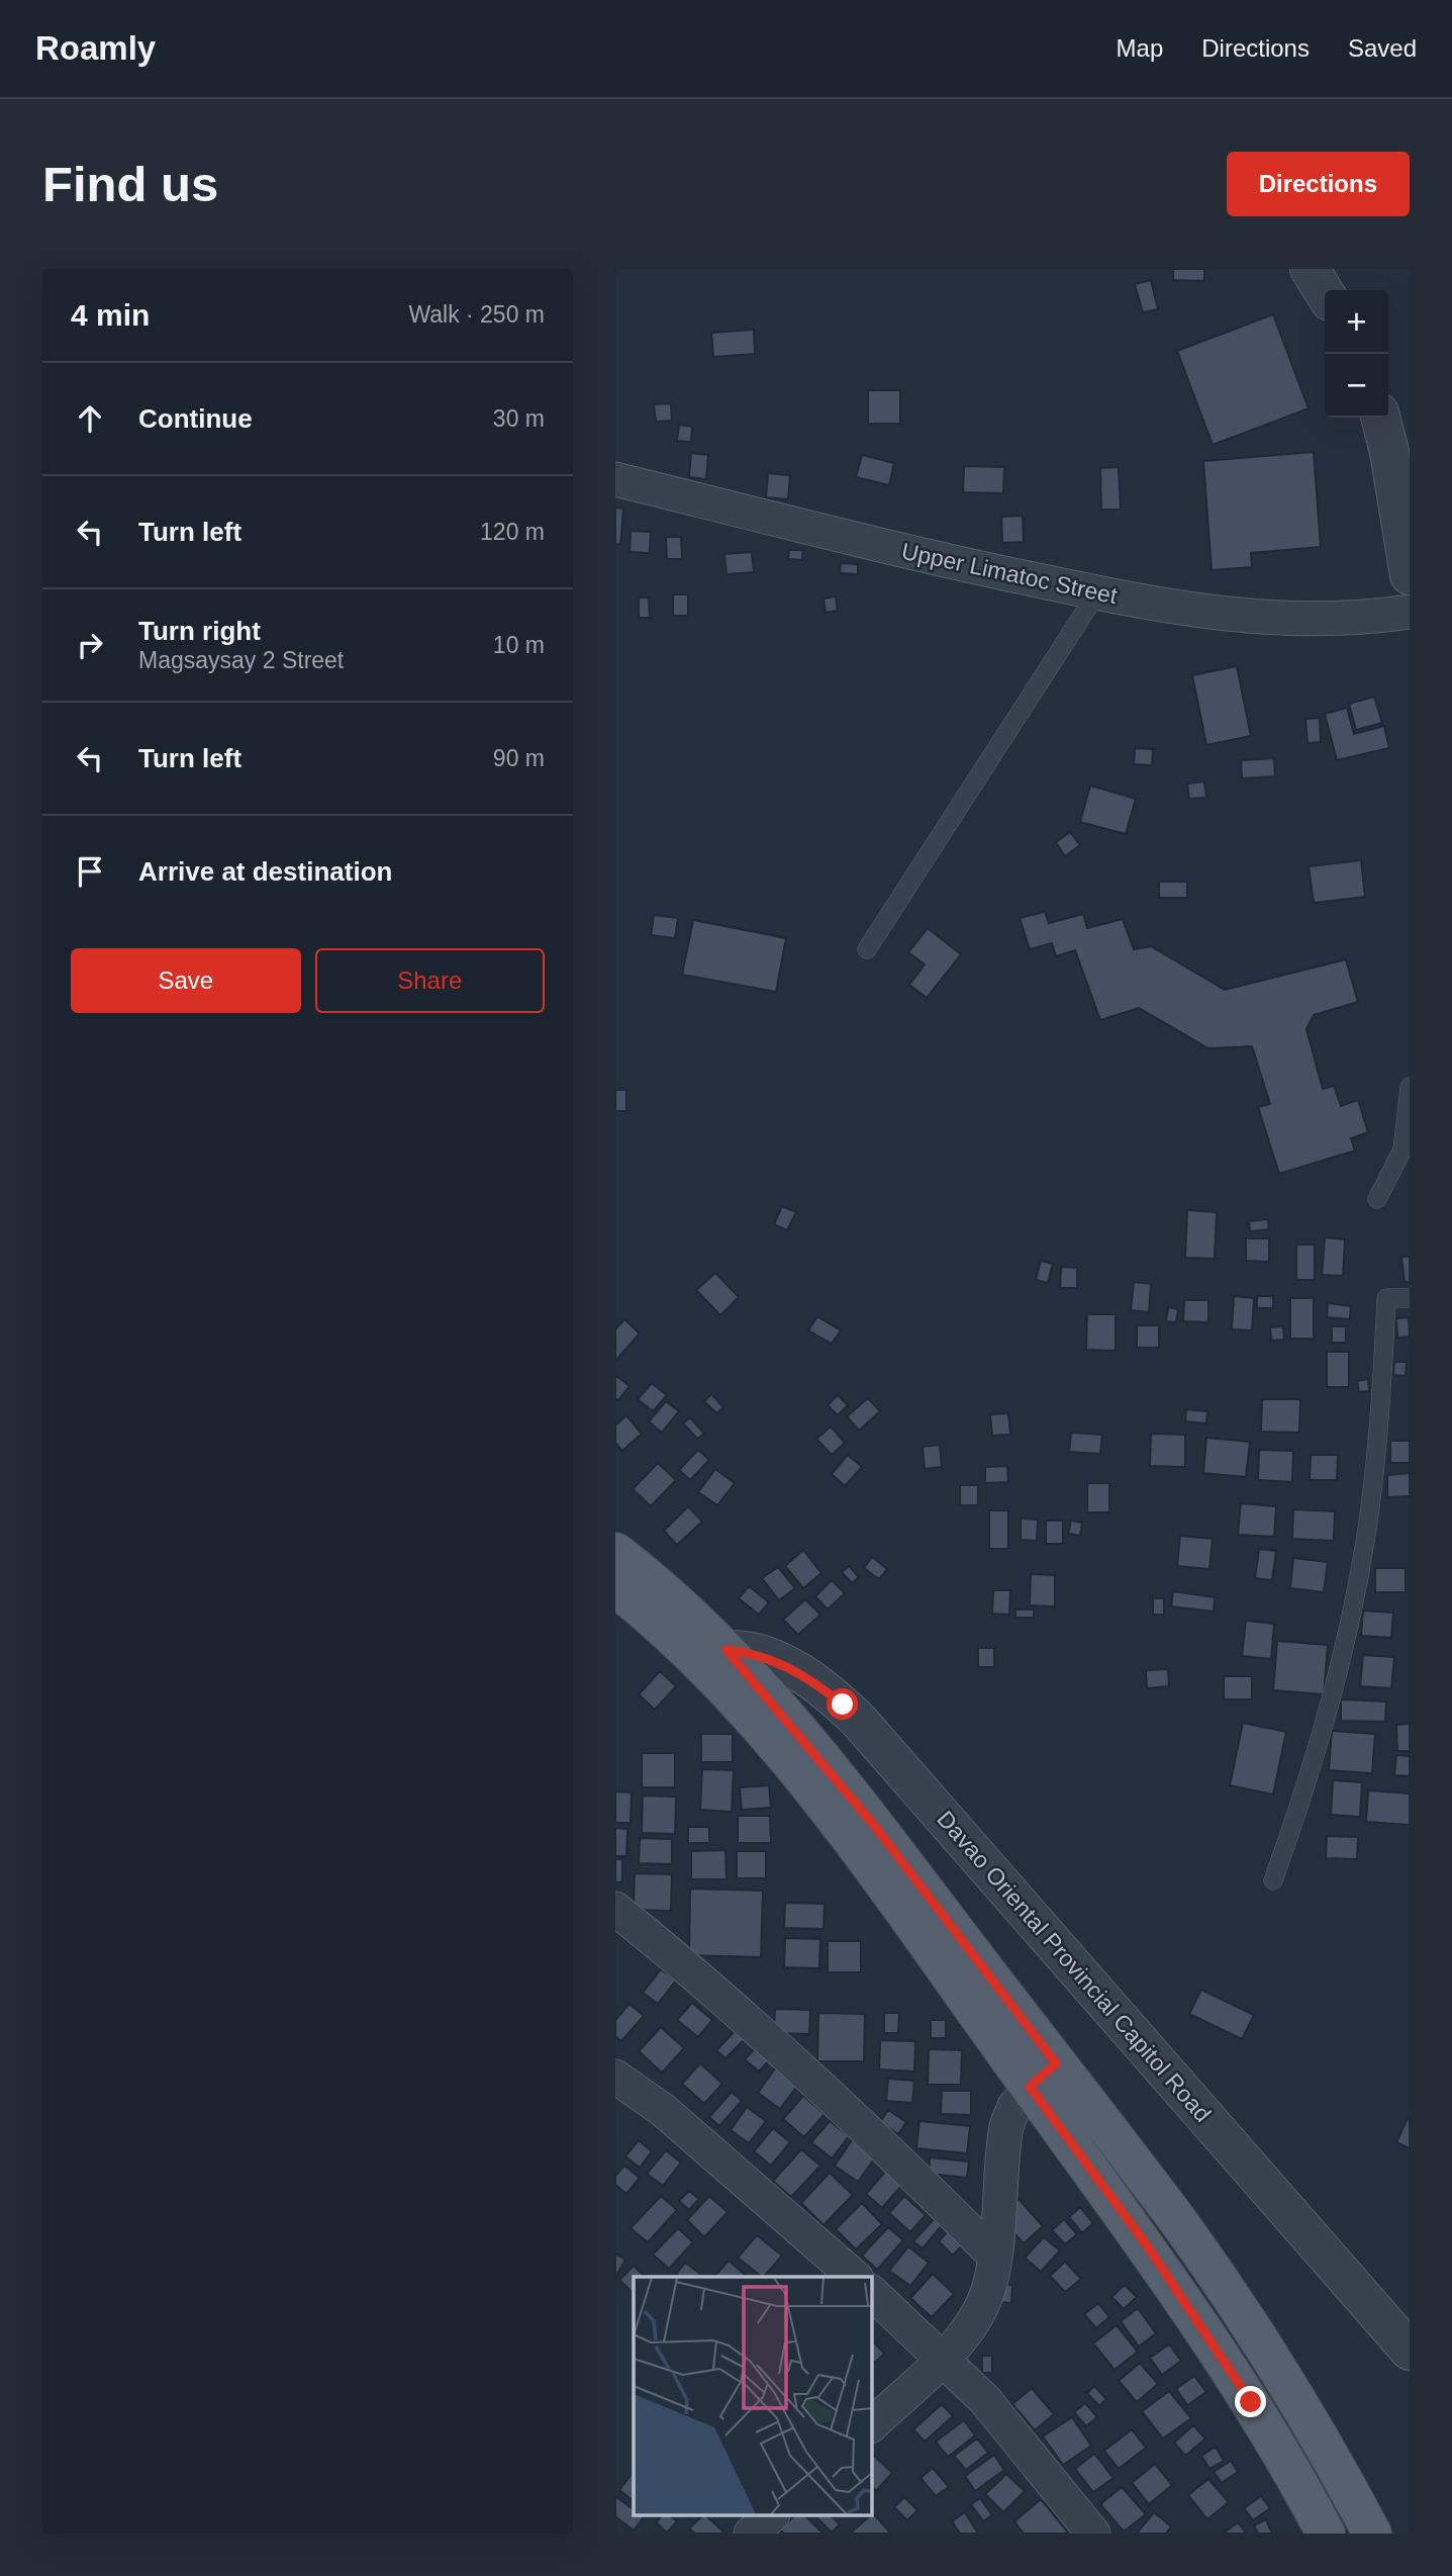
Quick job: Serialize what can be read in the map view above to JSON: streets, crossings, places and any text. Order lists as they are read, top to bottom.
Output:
{
  "streets": {
    "street": ["Upper Limatoc Street", "Davao Oriental Provincial Capitol Road"]
  },
  "page": {
    "header": "Roamly",
    "nav": ["Map", "Directions", "Saved"],
    "buttons": [
      "Directions",
      ["Save", "Share"]
    ],
    "title": "Find us",
    "heading": ["4 min", "Walk · 250 m"],
    "map_buttons": ["+", "−"],
    "list": [
      ["Continue", "30 m"],
      ["Turn left", "120 m"],
      ["Turn right", "Magsaysay 2 Street", "10 m"],
      ["Turn left", "90 m"],
      "Arrive at destination"
    ]
  }
}
